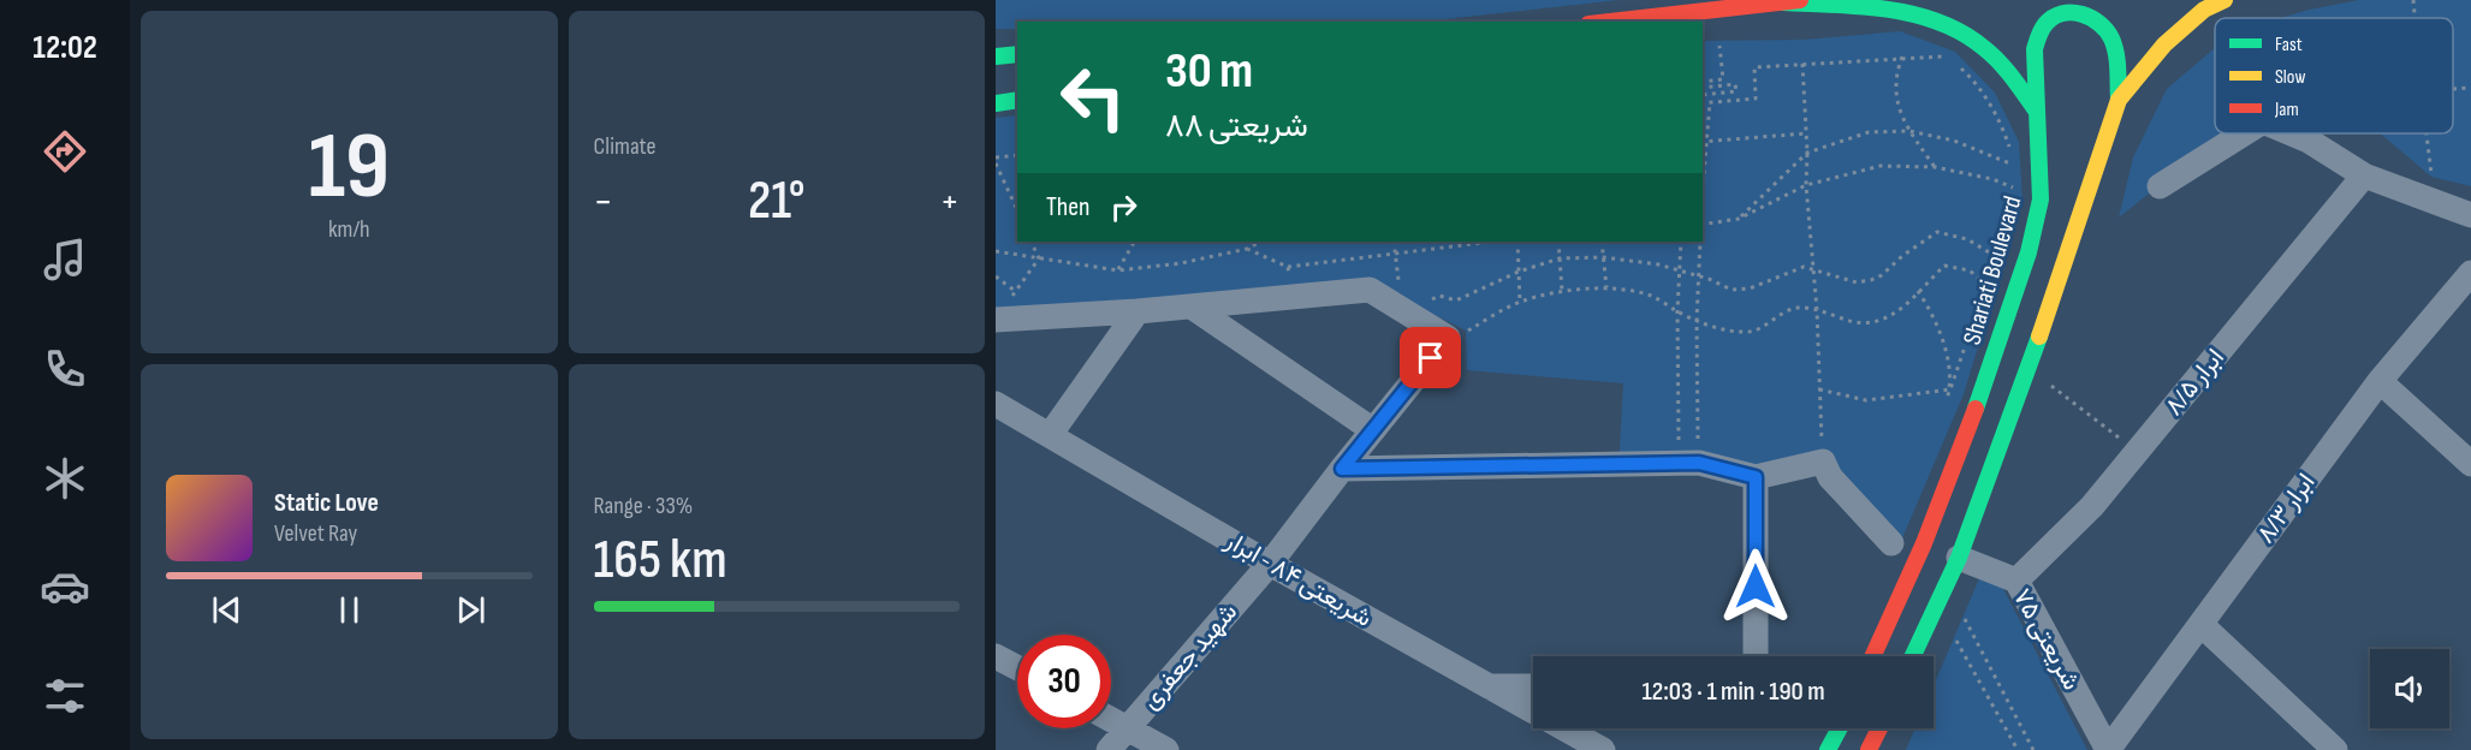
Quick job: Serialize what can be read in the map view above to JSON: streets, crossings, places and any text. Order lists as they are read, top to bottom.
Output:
{
  "streets": {
    "main road": ["Shariati Boulevard"],
    "street": [
      "ابرار ۸/۵",
      "ابرار ۸/۳",
      "شریعتی ۸۴ - ابرار",
      "شریعتی ۷۵",
      "شهید جعفری"
    ]
  },
  "crossings": [
    ["ابرار ۸/۵", "شریعتی ۷۵"],
    ["ابرار ۸/۳", "شریعتی ۷۵"],
    ["شریعتی ۸۴ - ابرار", "شهید جعفری"]
  ],
  "legend": ["Fast", "Slow", "Jam"],
  "page": {
    "tabs": "12:02",
    "tile": [
      ["19", "km/h"],
      "Climate",
      ["Range · 33%", "165 km"]
    ],
    "turn": ["30 m", "شریعتی ۸۸"],
    "heat": ["−", "21°", "+"],
    "then": "Then",
    "song": ["Static Love", "Velvet Ray"],
    "limit": "30",
    "trip": "12:03 · 1 min · 190 m"
  }
}
